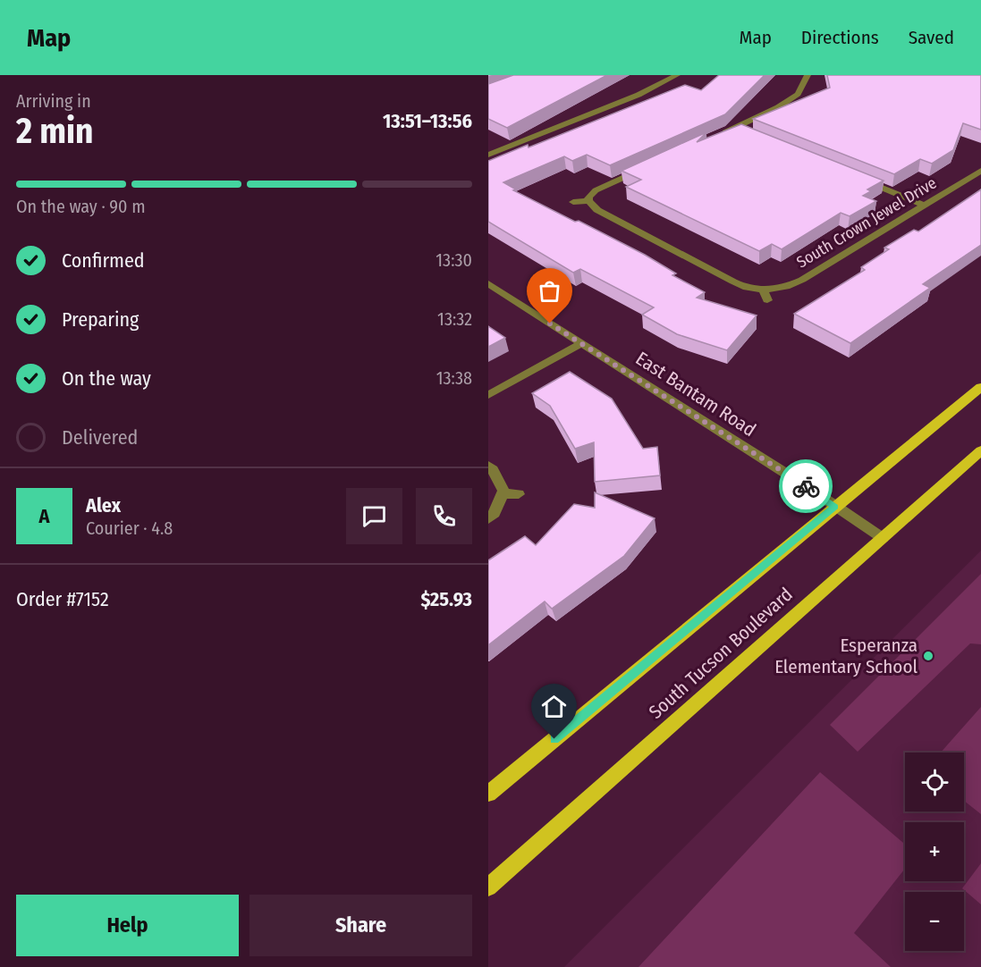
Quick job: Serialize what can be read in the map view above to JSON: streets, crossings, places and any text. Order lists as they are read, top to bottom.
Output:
{
  "streets": {
    "main road": ["South Tucson Boulevard"],
    "street": ["South Crown Jewel Drive", "East Bantam Road"]
  },
  "crossings": [
    ["East Bantam Road", "South Tucson Boulevard"]
  ],
  "places": ["Esperanza Elementary School"],
  "page": {
    "header": "Map",
    "nav": ["Map", "Directions", "Saved"],
    "heading": ["2 min", "Arriving in", "13:51–13:56"],
    "panel": [
      "Alex",
      "Courier · 4.8",
      "Order #7152",
      "$25.93"
    ],
    "bar": "On the way · 90 m",
    "list": [
      ["Confirmed", "13:30"],
      ["Preparing", "13:32"],
      ["On the way", "13:38"],
      "Delivered"
    ],
    "round": "A",
    "map_buttons": ["+", "−"],
    "buttons": ["Help", "Share"]
  }
}
